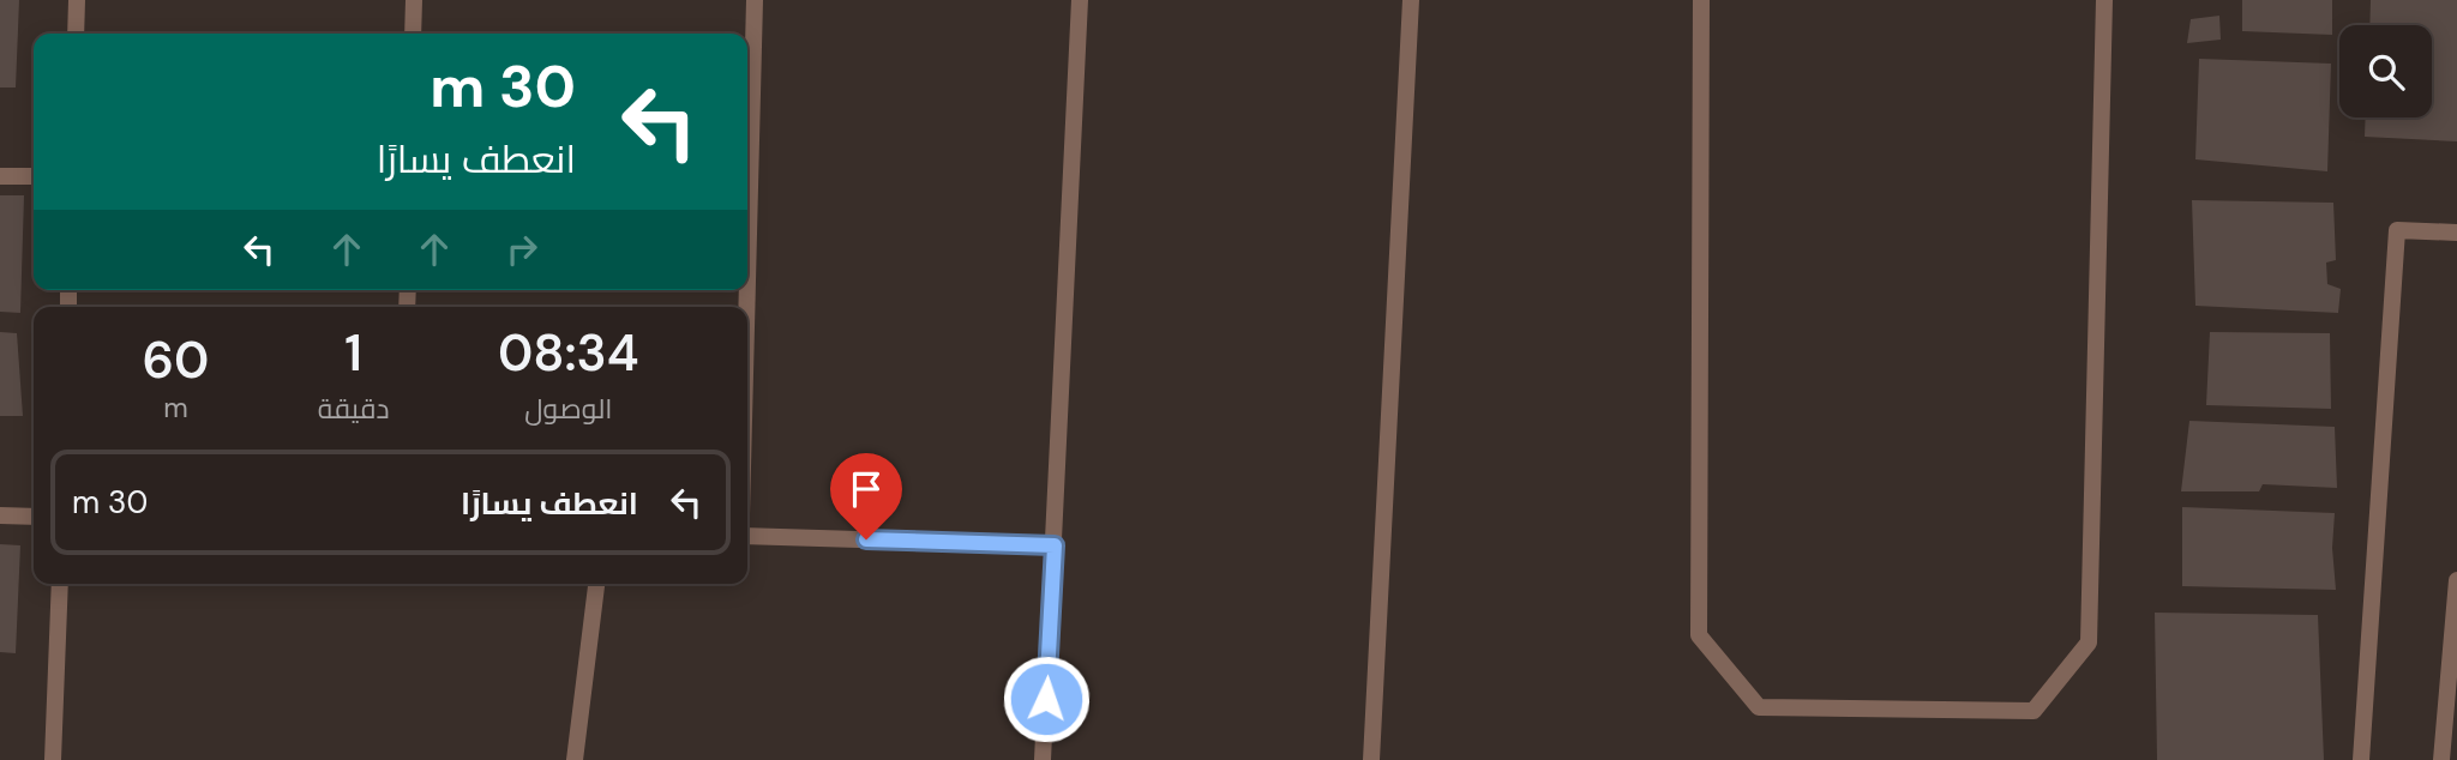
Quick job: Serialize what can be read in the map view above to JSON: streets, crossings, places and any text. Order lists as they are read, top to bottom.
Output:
{
  "page": {
    "turn": ["30 m", "انعطف يسارًا"],
    "eta": [
      "08:34",
      "الوصول",
      "1",
      "دقيقة",
      "60",
      "m"
    ],
    "list": [
      {
        "name": "انعطف يسارًا",
        "value": "30 m"
      }
    ]
  }
}
